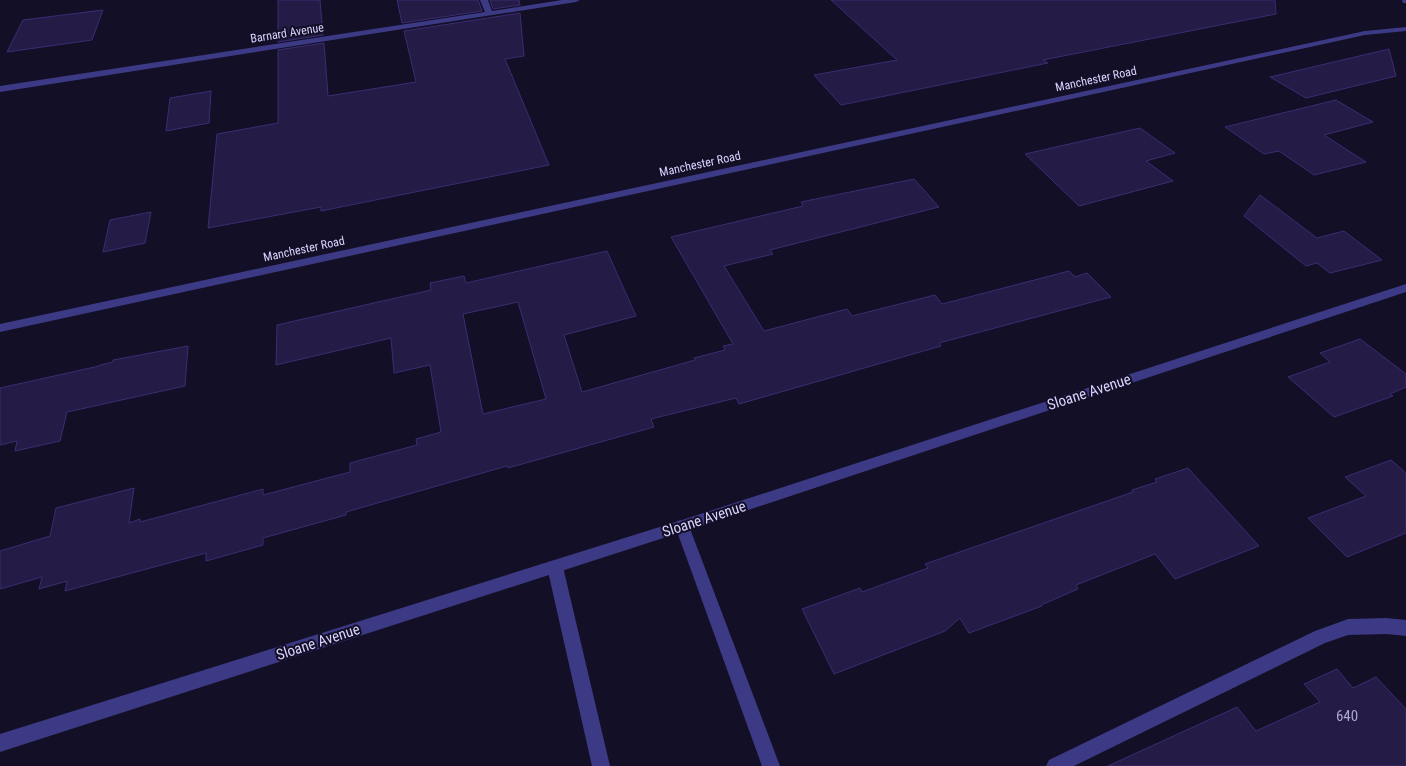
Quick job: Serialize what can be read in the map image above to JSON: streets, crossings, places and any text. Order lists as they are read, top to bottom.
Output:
{
  "streets": {
    "street": ["Barnard Avenue", "Manchester Road", "Sloane Avenue"]
  },
  "house_numbers": ["640"]
}
